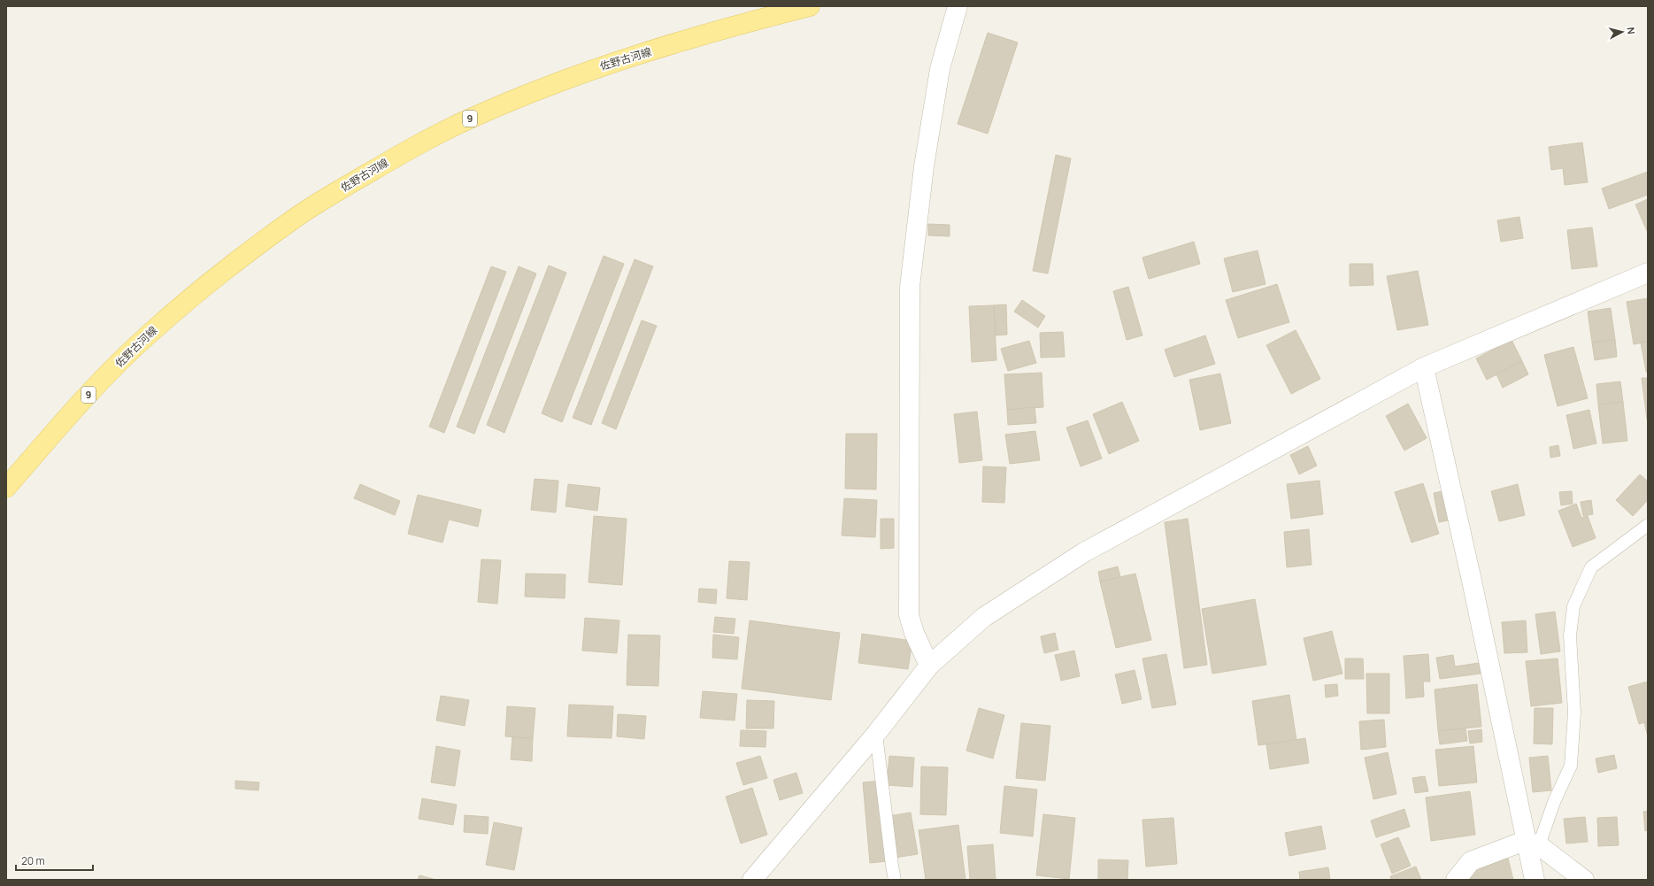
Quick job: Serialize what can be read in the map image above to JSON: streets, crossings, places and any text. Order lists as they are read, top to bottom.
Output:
{
  "streets": {
    "main road": ["佐野古河線", "9"]
  },
  "scale_bar": "20 m",
  "north": "right"
}
